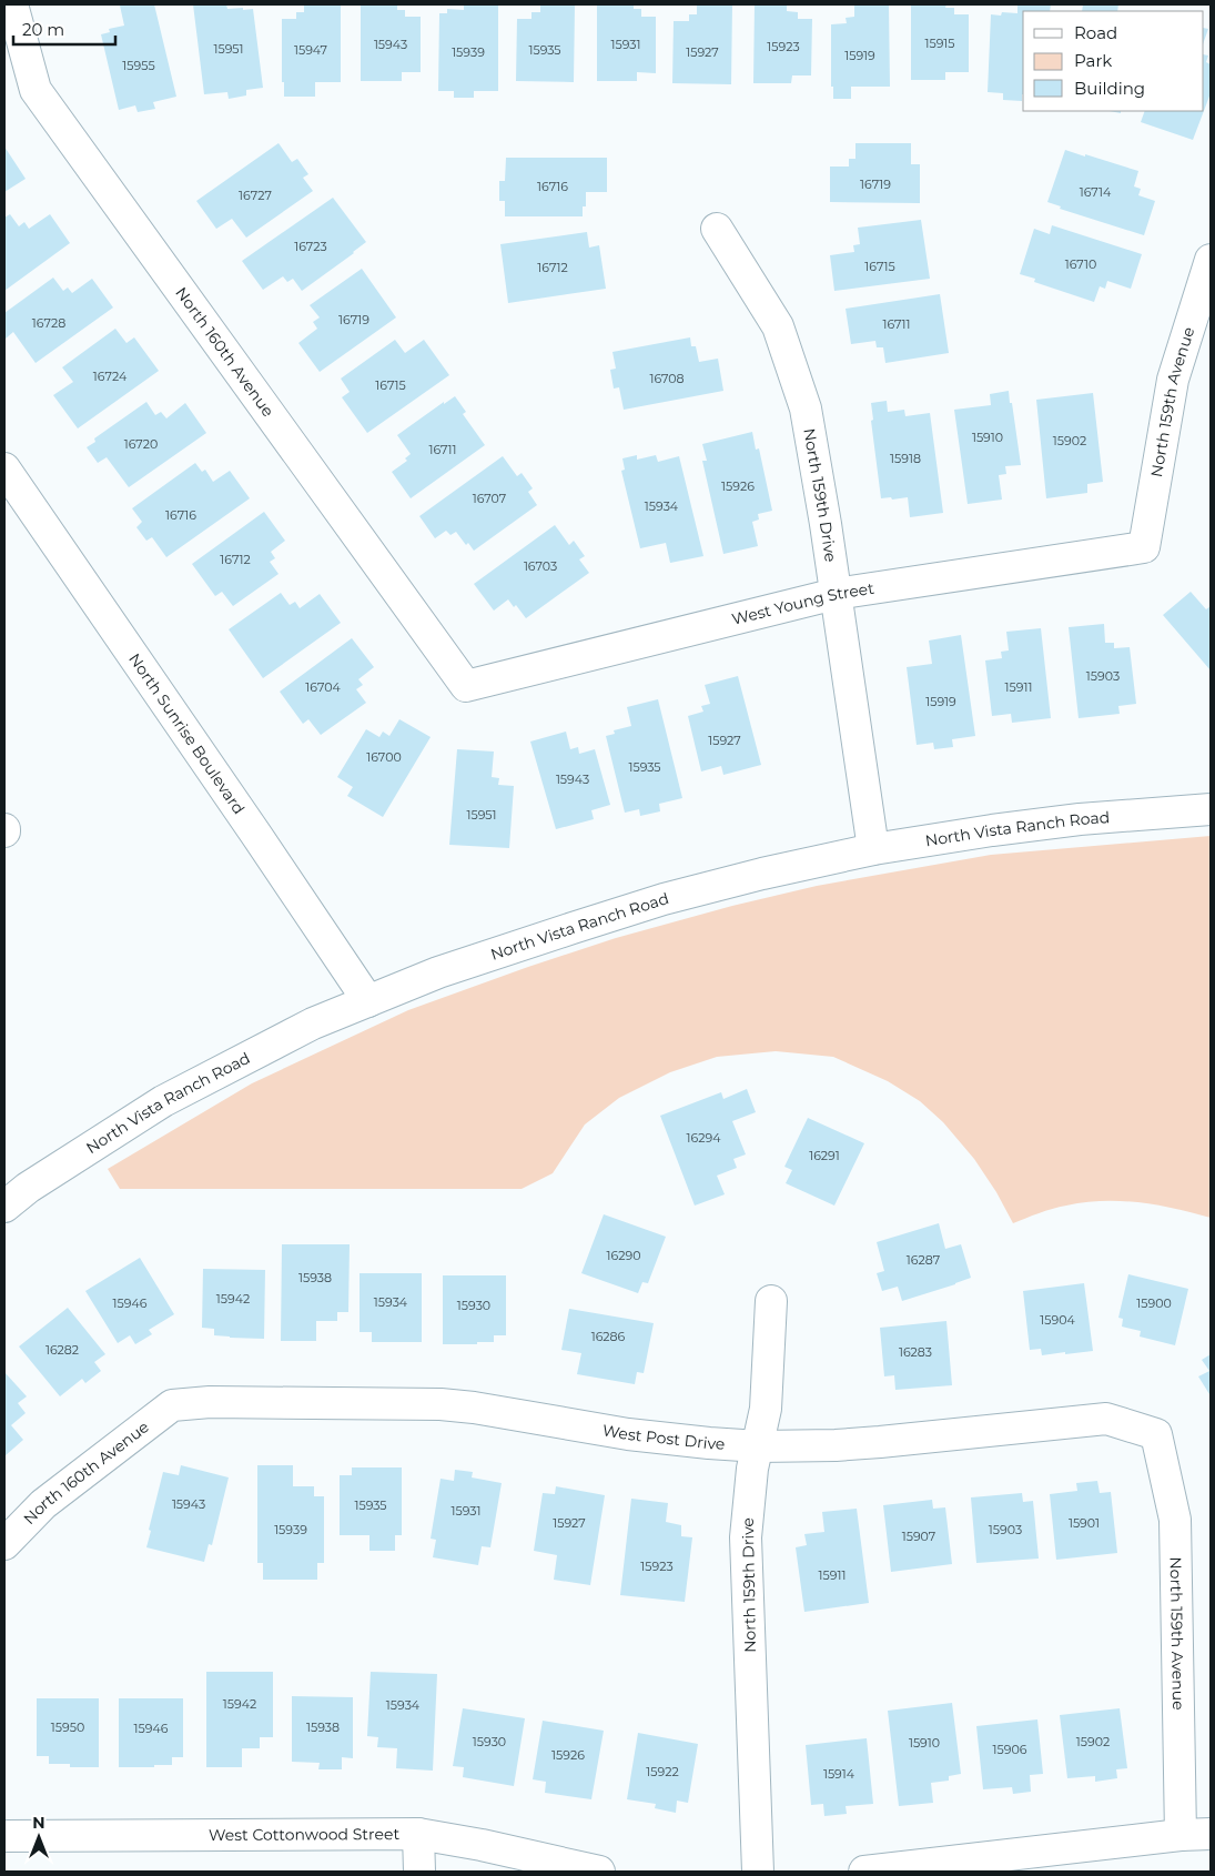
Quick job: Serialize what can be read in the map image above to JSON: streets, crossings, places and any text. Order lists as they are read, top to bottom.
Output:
{
  "streets": {
    "street": [
      "North 160th Avenue",
      "North 159th Avenue",
      "North 159th Drive",
      "West Young Street",
      "North Sunrise Boulevard",
      "North Vista Ranch Road",
      "West Post Drive",
      "West Cottonwood Street"
    ]
  },
  "crossings": [
    ["North 160th Avenue", "West Young Street"],
    ["North 160th Avenue", "West Post Drive"],
    ["North 159th Avenue", "West Young Street"],
    ["North 159th Avenue", "West Post Drive"],
    ["North 159th Drive", "West Young Street"],
    ["North 159th Drive", "North Vista Ranch Road"],
    ["North 159th Drive", "West Post Drive"],
    ["North Sunrise Boulevard", "North Vista Ranch Road"]
  ],
  "house_numbers": [
    "15915",
    "15943",
    "15931",
    "15923",
    "15951",
    "15947",
    "15935",
    "15939",
    "15927",
    "15919",
    "15955",
    "16719",
    "16716",
    "16714",
    "16727",
    "16723",
    "16710",
    "16715",
    "16712",
    "16719",
    "16728",
    "16711",
    "16724",
    "16708",
    "16715",
    "15910",
    "15902",
    "16720",
    "16711",
    "15918",
    "15926",
    "16707",
    "15934",
    "16716",
    "16712",
    "16703",
    "15903",
    "16704",
    "15911",
    "15919",
    "15927",
    "16700",
    "15935",
    "15943",
    "15951",
    "16294",
    "16291",
    "16290",
    "16287",
    "15938",
    "15942",
    "15934",
    "15946",
    "15900",
    "15930",
    "15904",
    "16286",
    "16282",
    "16283",
    "15943",
    "15935",
    "15931",
    "15927",
    "15901",
    "15939",
    "15903",
    "15907",
    "15923",
    "15911",
    "15942",
    "15934",
    "15950",
    "15938",
    "15946",
    "15930",
    "15902",
    "15910",
    "15906",
    "15926",
    "15922",
    "15914"
  ],
  "legend": ["Road", "Park", "Building"],
  "scale_bar": "20 m",
  "north": "top"
}
